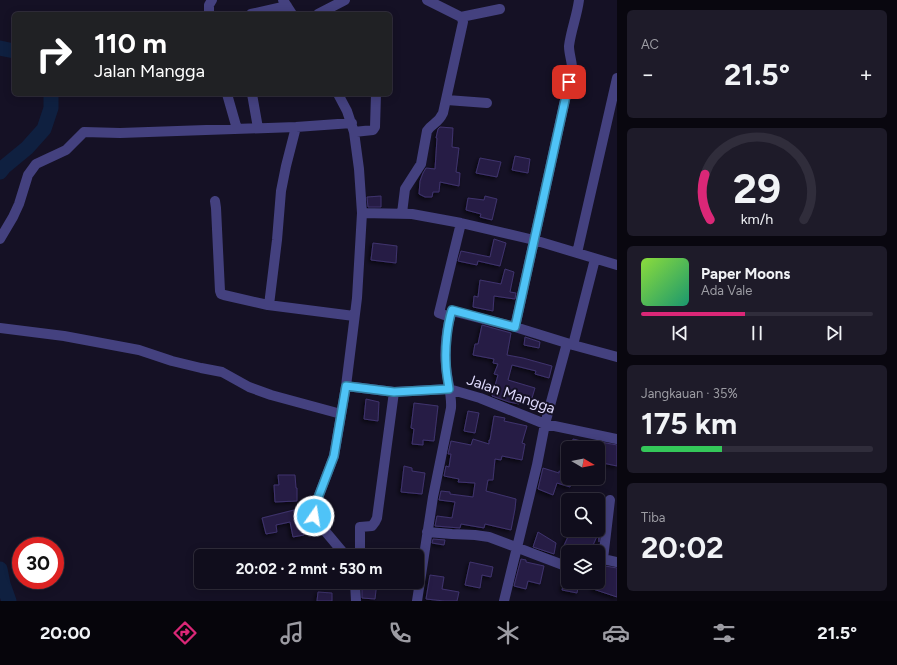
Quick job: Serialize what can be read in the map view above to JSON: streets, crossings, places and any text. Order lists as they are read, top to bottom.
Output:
{
  "streets": {
    "street": ["Jalan Mangga"]
  },
  "north": "right",
  "page": {
    "tile": [
      "AC",
      ["Jangkauan · 35%", "175 km"],
      ["Tiba", "20:02"]
    ],
    "turn": ["110 m", "Jalan Mangga"],
    "heat": ["−", "21.5°", "+"],
    "song": ["Paper Moons", "Ada Vale"],
    "limit": "30",
    "trip": "20:02 · 2 mnt · 530 m",
    "tabs": ["20:00", "21.5°"],
    "gauge": ["29", "km/h"]
  }
}
